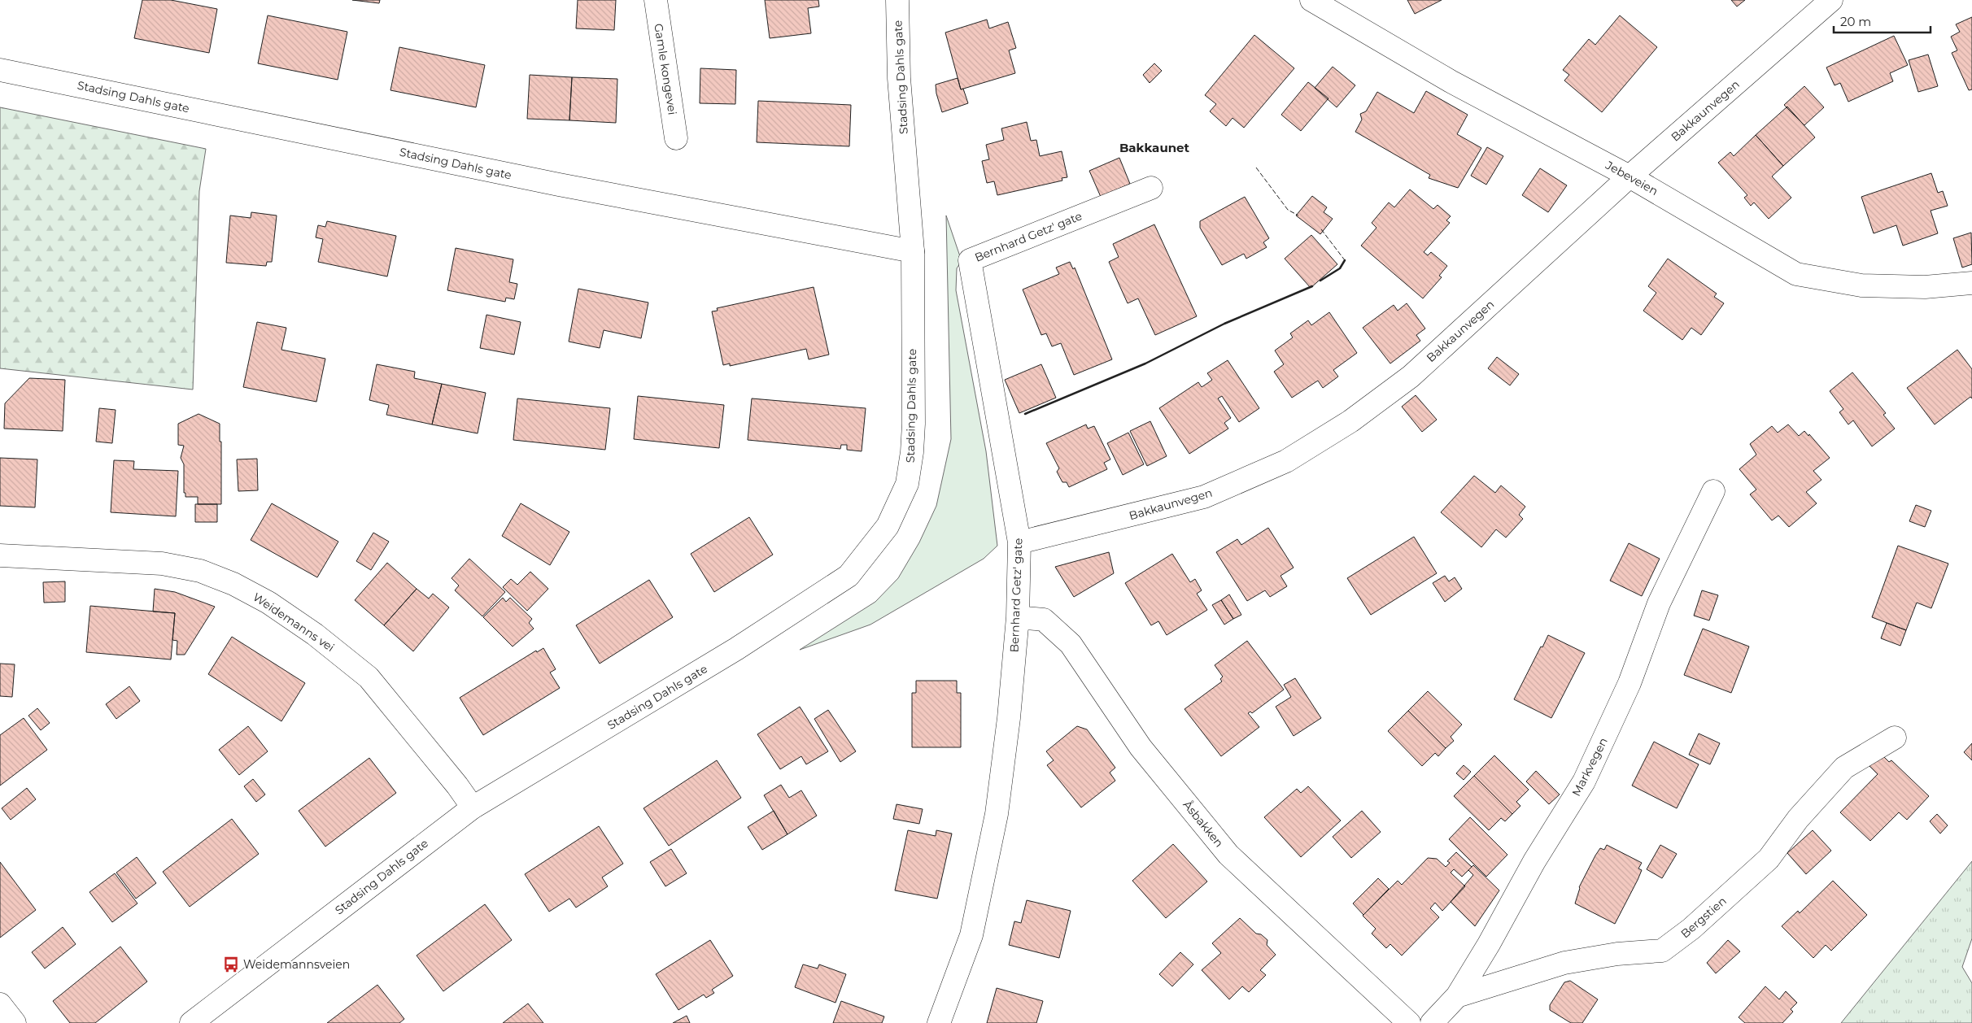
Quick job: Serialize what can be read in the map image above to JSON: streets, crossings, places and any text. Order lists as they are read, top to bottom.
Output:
{
  "streets": {
    "street": [
      "Gamle kongevei",
      "Stadsing Dahls gate",
      "Bakkaunvegen",
      "Jebeveien",
      "Bernhard Getz' gate",
      "Weidemanns vei",
      "Markvegen",
      "Åsbakken",
      "Bergstien"
    ]
  },
  "crossings": [
    ["Stadsing Dahls gate", "Weidemanns vei"],
    ["Bakkaunvegen", "Jebeveien"],
    ["Bakkaunvegen", "Bernhard Getz' gate"],
    ["Bernhard Getz' gate", "Åsbakken"],
    ["Markvegen", "Bergstien"]
  ],
  "districts": ["Bakkaunet"],
  "places": {
    "bus stop": ["Weidemannsveien"]
  },
  "scale_bar": "20 m"
}
